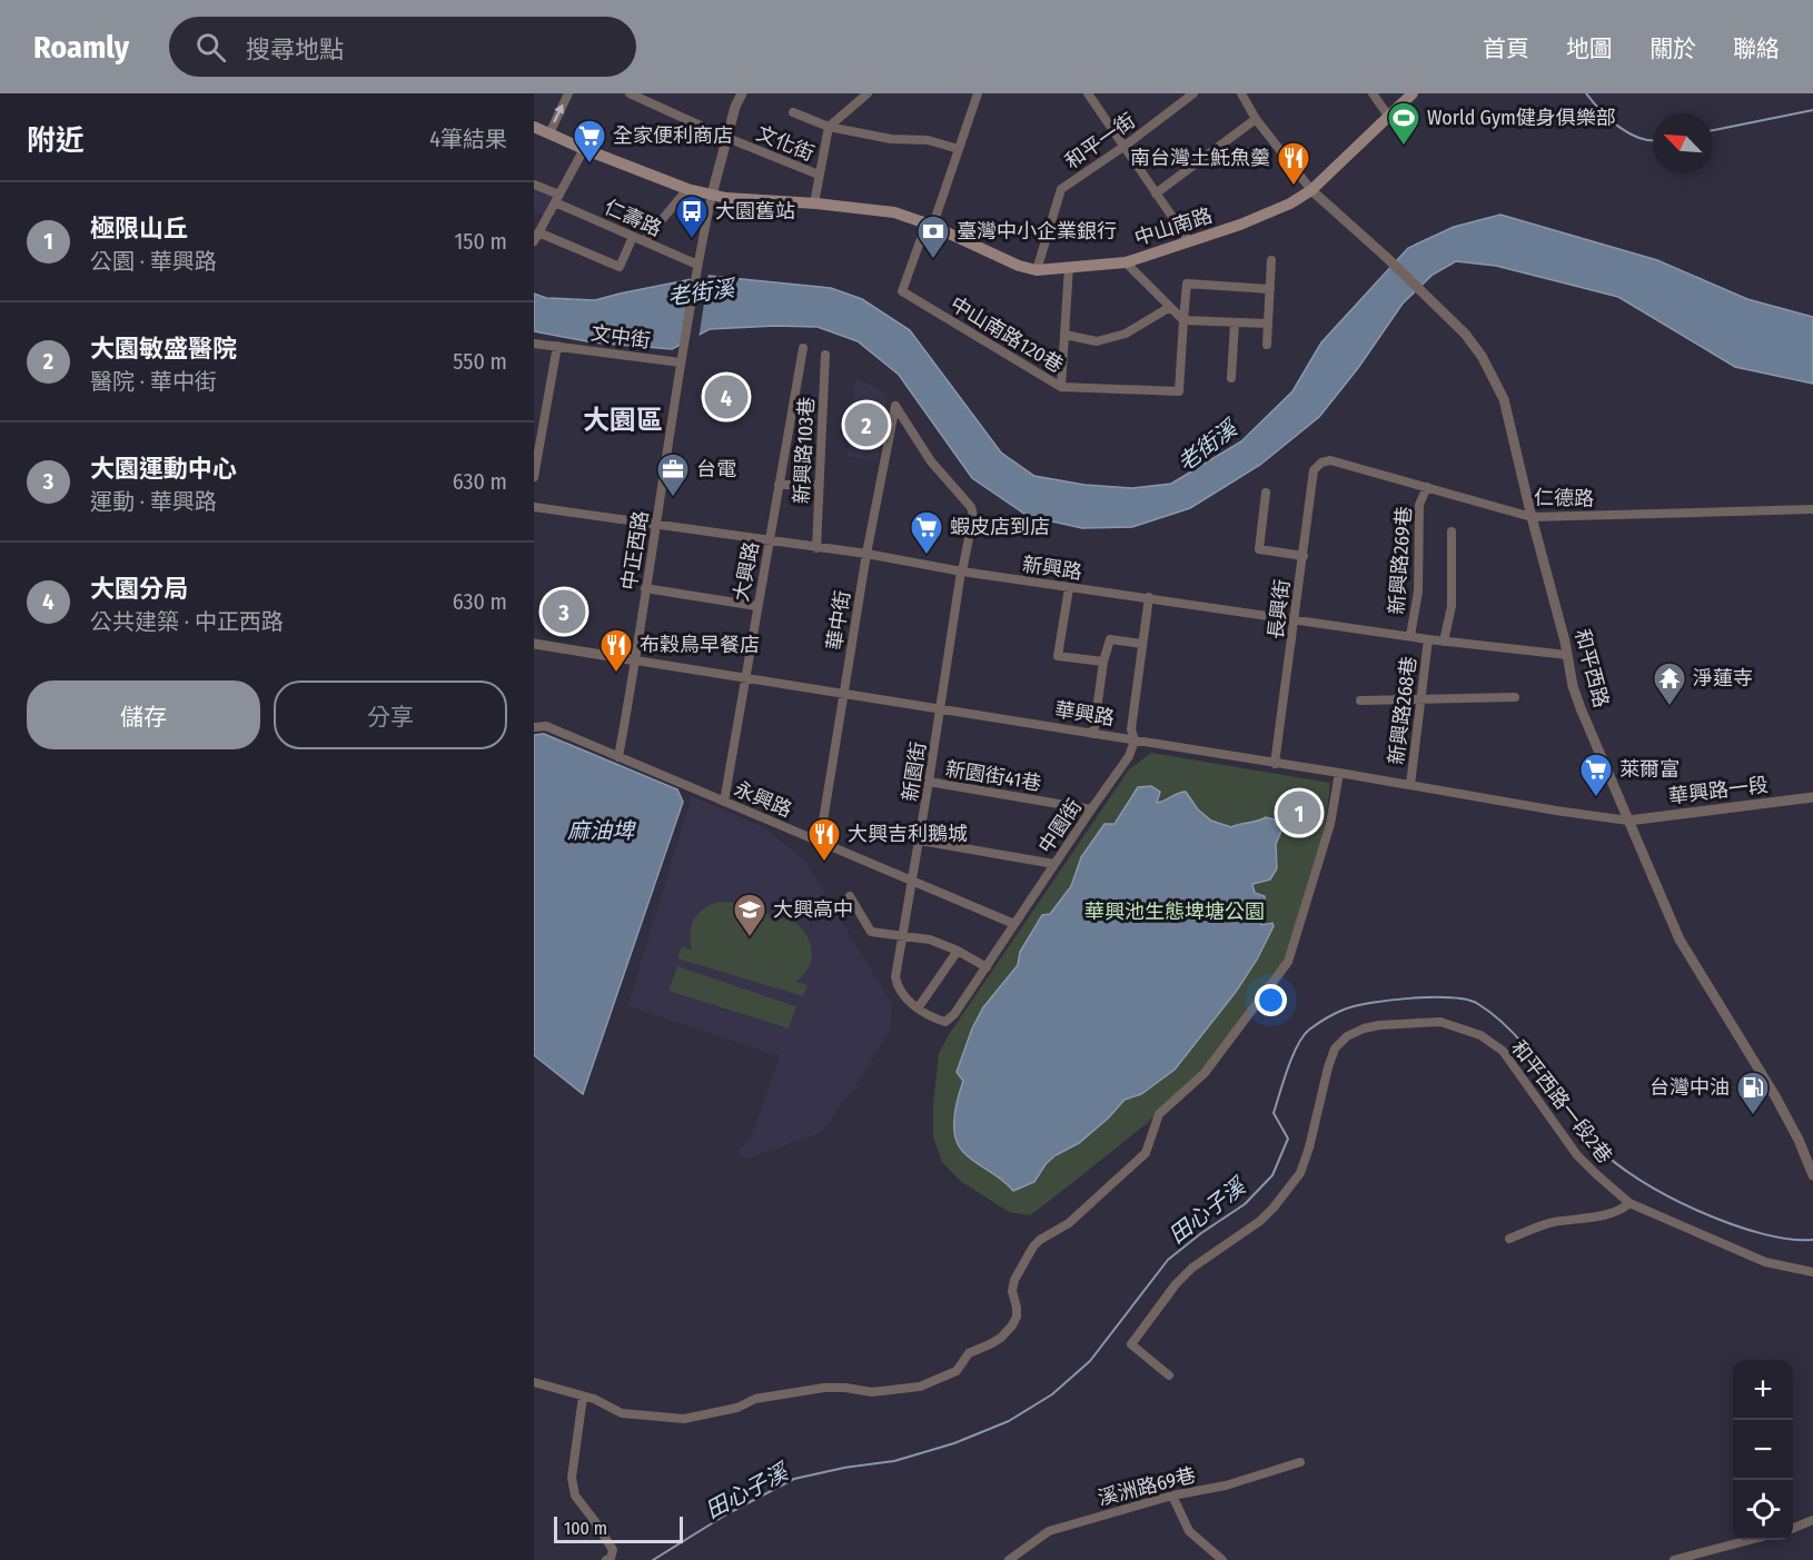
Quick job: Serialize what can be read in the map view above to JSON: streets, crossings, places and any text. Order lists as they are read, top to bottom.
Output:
{
  "streets": {
    "main road": ["中山南路"],
    "street": [
      "和平一街",
      "文化街",
      "仁壽路",
      "中山南路120巷",
      "文中街",
      "新興路103巷",
      "仁德路",
      "中正西路",
      "新興路269巷",
      "新興路",
      "大興路",
      "長興街",
      "華中街",
      "和平西路",
      "新興路268巷",
      "華興路",
      "新園街",
      "新園街41巷",
      "華興路一段",
      "永興路",
      "中園街",
      "和平西路一段2巷",
      "溪洲路69巷"
    ]
  },
  "crossings": [
    ["和平一街", "中山南路"],
    ["仁壽路", "中正西路"],
    ["中山南路", "中山南路120巷"],
    ["中山南路", "和平西路"],
    ["文中街", "中正西路"],
    ["新興路103巷", "新興路"],
    ["仁德路", "新興路269巷"],
    ["仁德路", "長興街"],
    ["仁德路", "和平西路"],
    ["中正西路", "新興路"],
    ["中正西路", "華興路"],
    ["中正西路", "永興路"],
    ["新興路269巷", "新興路"],
    ["新興路", "大興路"],
    ["新興路", "長興街"],
    ["新興路", "華中街"],
    ["新興路", "和平西路"],
    ["新興路", "新興路268巷"],
    ["新興路", "新園街"],
    ["新興路", "中園街"],
    ["大興路", "華興路"],
    ["大興路", "永興路"],
    ["長興街", "華興路"],
    ["華中街", "華興路"],
    ["華中街", "新園街"],
    ["華中街", "永興路"],
    ["和平西路", "華興路"],
    ["和平西路", "華興路一段"],
    ["新興路268巷", "華興路"],
    ["華興路", "新園街"],
    ["華興路", "華興路一段"],
    ["華興路", "中園街"],
    ["新園街", "新園街41巷"],
    ["新園街", "永興路"],
    ["新園街", "中園街"],
    ["新園街41巷", "中園街"],
    ["永興路", "中園街"]
  ],
  "districts": ["大園區"],
  "water": ["老街溪", "麻油埤", "田心子溪"],
  "parks": ["華興池生態埤塘公園"],
  "places": {
    "sports": ["World Gym健身俱樂部"],
    "supermarket": ["全家便利商店", "蝦皮店到店", "萊爾富"],
    "restaurant": ["南台灣土魠魚羹", "布穀鳥早餐店", "大興吉利鵝城"],
    "bus stop": ["大園舊站"],
    "bank": ["臺灣中小企業銀行"],
    "office": ["台電"],
    "temple": ["淨蓮寺"],
    "school or university": ["大興高中"],
    "fuel station": ["台灣中油"]
  },
  "scale_bar": "100 m",
  "north": "top left",
  "page": {
    "header": "Roamly",
    "search": "搜尋地點",
    "nav": [
      "首頁",
      "地圖",
      "關於",
      "聯絡"
    ],
    "heading": ["附近", "4筆結果"],
    "list": [
      {
        "mark": "1",
        "name": "極限山丘",
        "note": "公園 · 華興路",
        "value": "150 m"
      },
      {
        "mark": "2",
        "name": "大園敏盛醫院",
        "note": "醫院 · 華中街",
        "value": "550 m"
      },
      {
        "mark": "3",
        "name": "大園運動中心",
        "note": "運動 · 華興路",
        "value": "630 m"
      },
      {
        "mark": "4",
        "name": "大園分局",
        "note": "公共建築 · 中正西路",
        "value": "630 m"
      }
    ],
    "pins": [
      "4",
      "2",
      "3",
      "1"
    ],
    "buttons": ["儲存", "分享"],
    "map_buttons": ["+", "−"],
    "scale": "100 m"
  }
}
